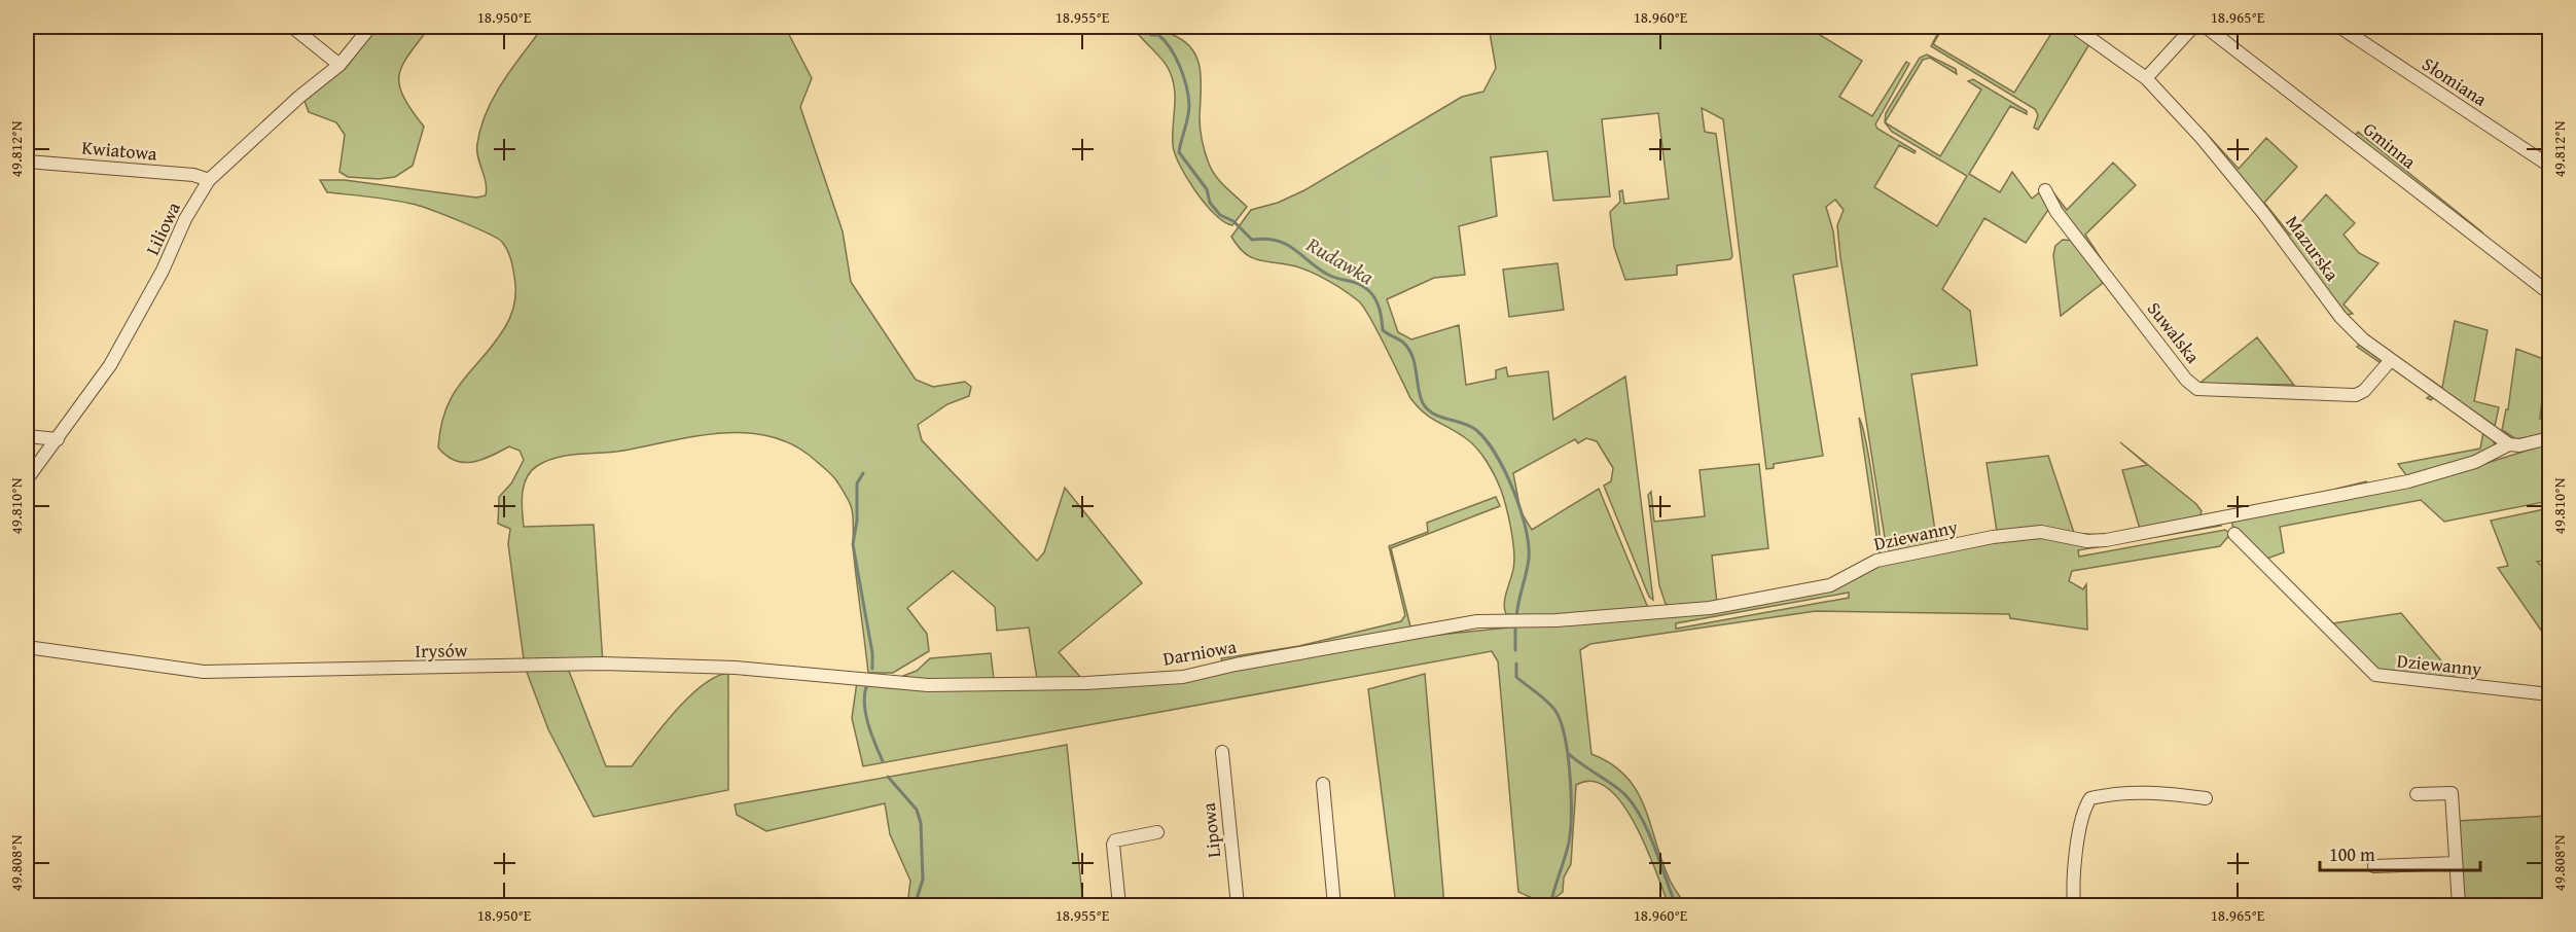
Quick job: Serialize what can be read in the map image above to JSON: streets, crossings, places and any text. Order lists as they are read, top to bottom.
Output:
{
  "streets": {
    "street": [
      "Słomiana",
      "Gminna",
      "Kwiatowa",
      "Liliowa",
      "Mazurska",
      "Suwalska",
      "Dziewanny",
      "Irysów",
      "Darniowa",
      "Lipowa"
    ]
  },
  "crossings": [
    ["Kwiatowa", "Liliowa"],
    ["Mazurska", "Suwalska"],
    ["Mazurska", "Dziewanny"],
    ["Dziewanny", "Darniowa"],
    ["Irysów", "Darniowa"]
  ],
  "water": ["Rudawka"],
  "scale_bar": "100 m",
  "coordinates": [
    "18.950°E",
    "18.955°E",
    "18.960°E",
    "18.965°E",
    "49.812°N",
    "49.810°N",
    "49.808°N"
  ]
}
